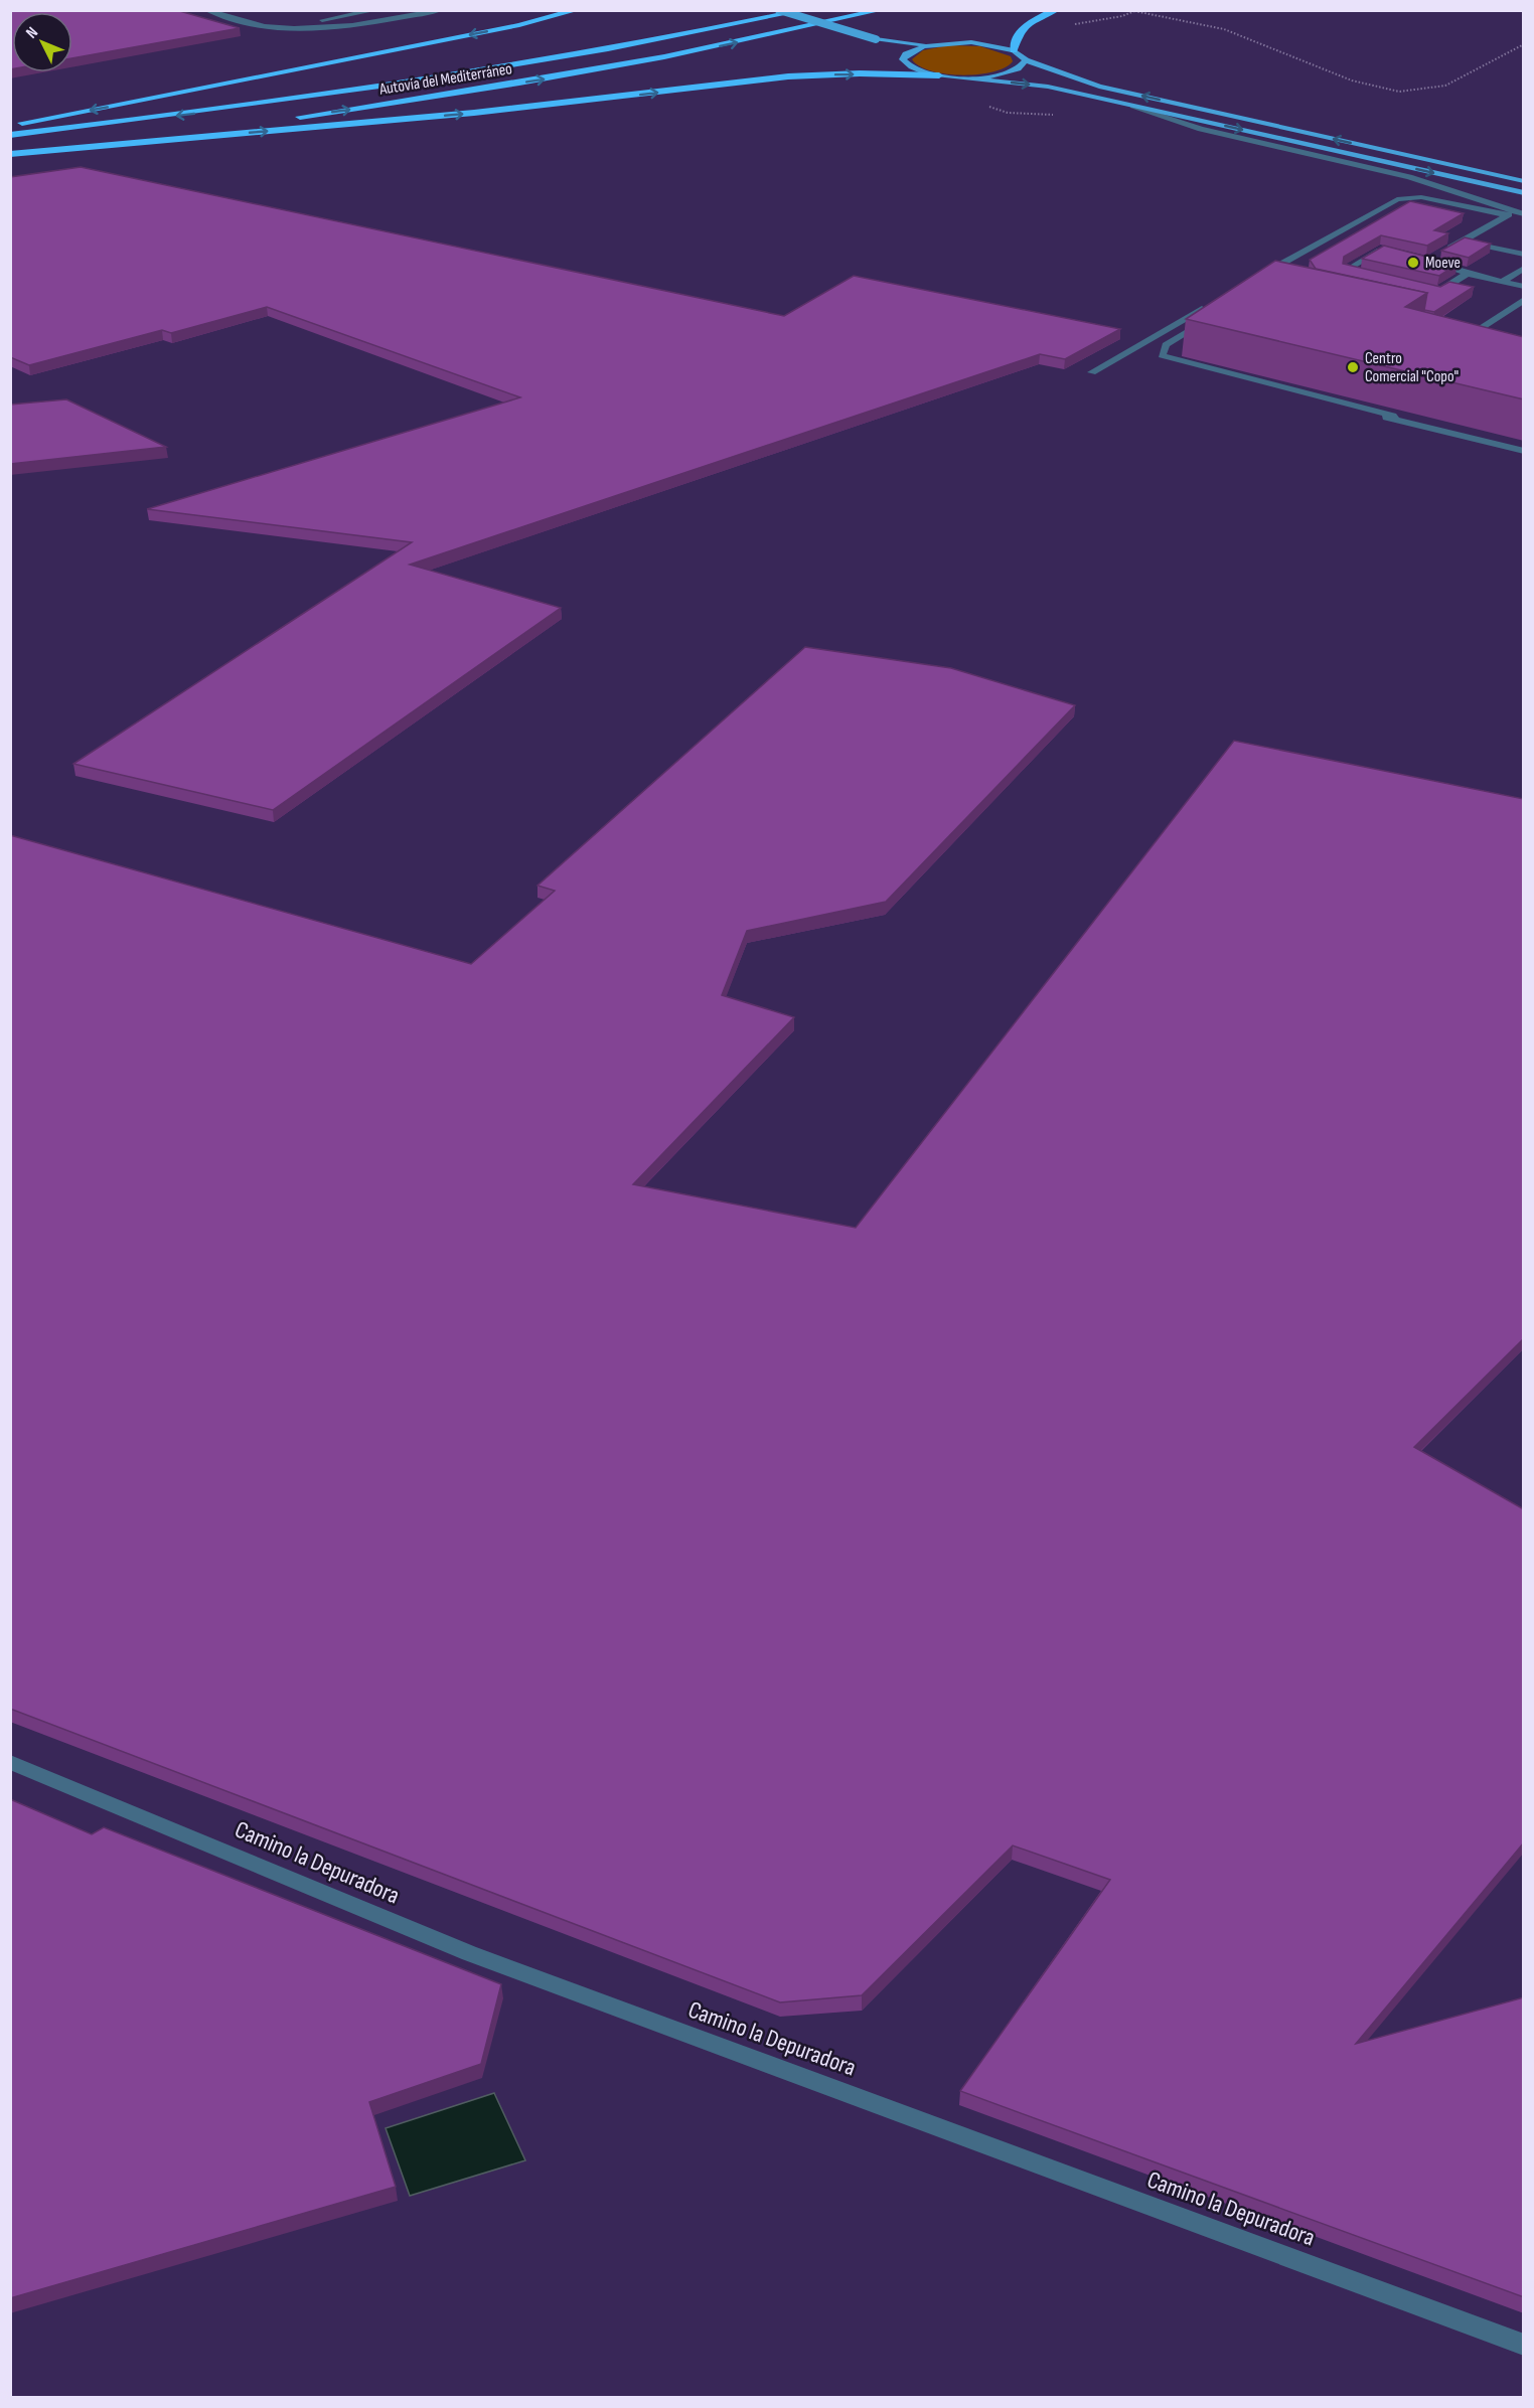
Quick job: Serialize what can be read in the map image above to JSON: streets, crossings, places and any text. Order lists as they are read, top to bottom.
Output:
{
  "streets": {
    "highway": ["Autovía del Mediterráneo"],
    "street": ["Camino la Depuradora"]
  },
  "places": ["Moeve", "Centro Comercial \"Copo\""],
  "north": "top left"
}
